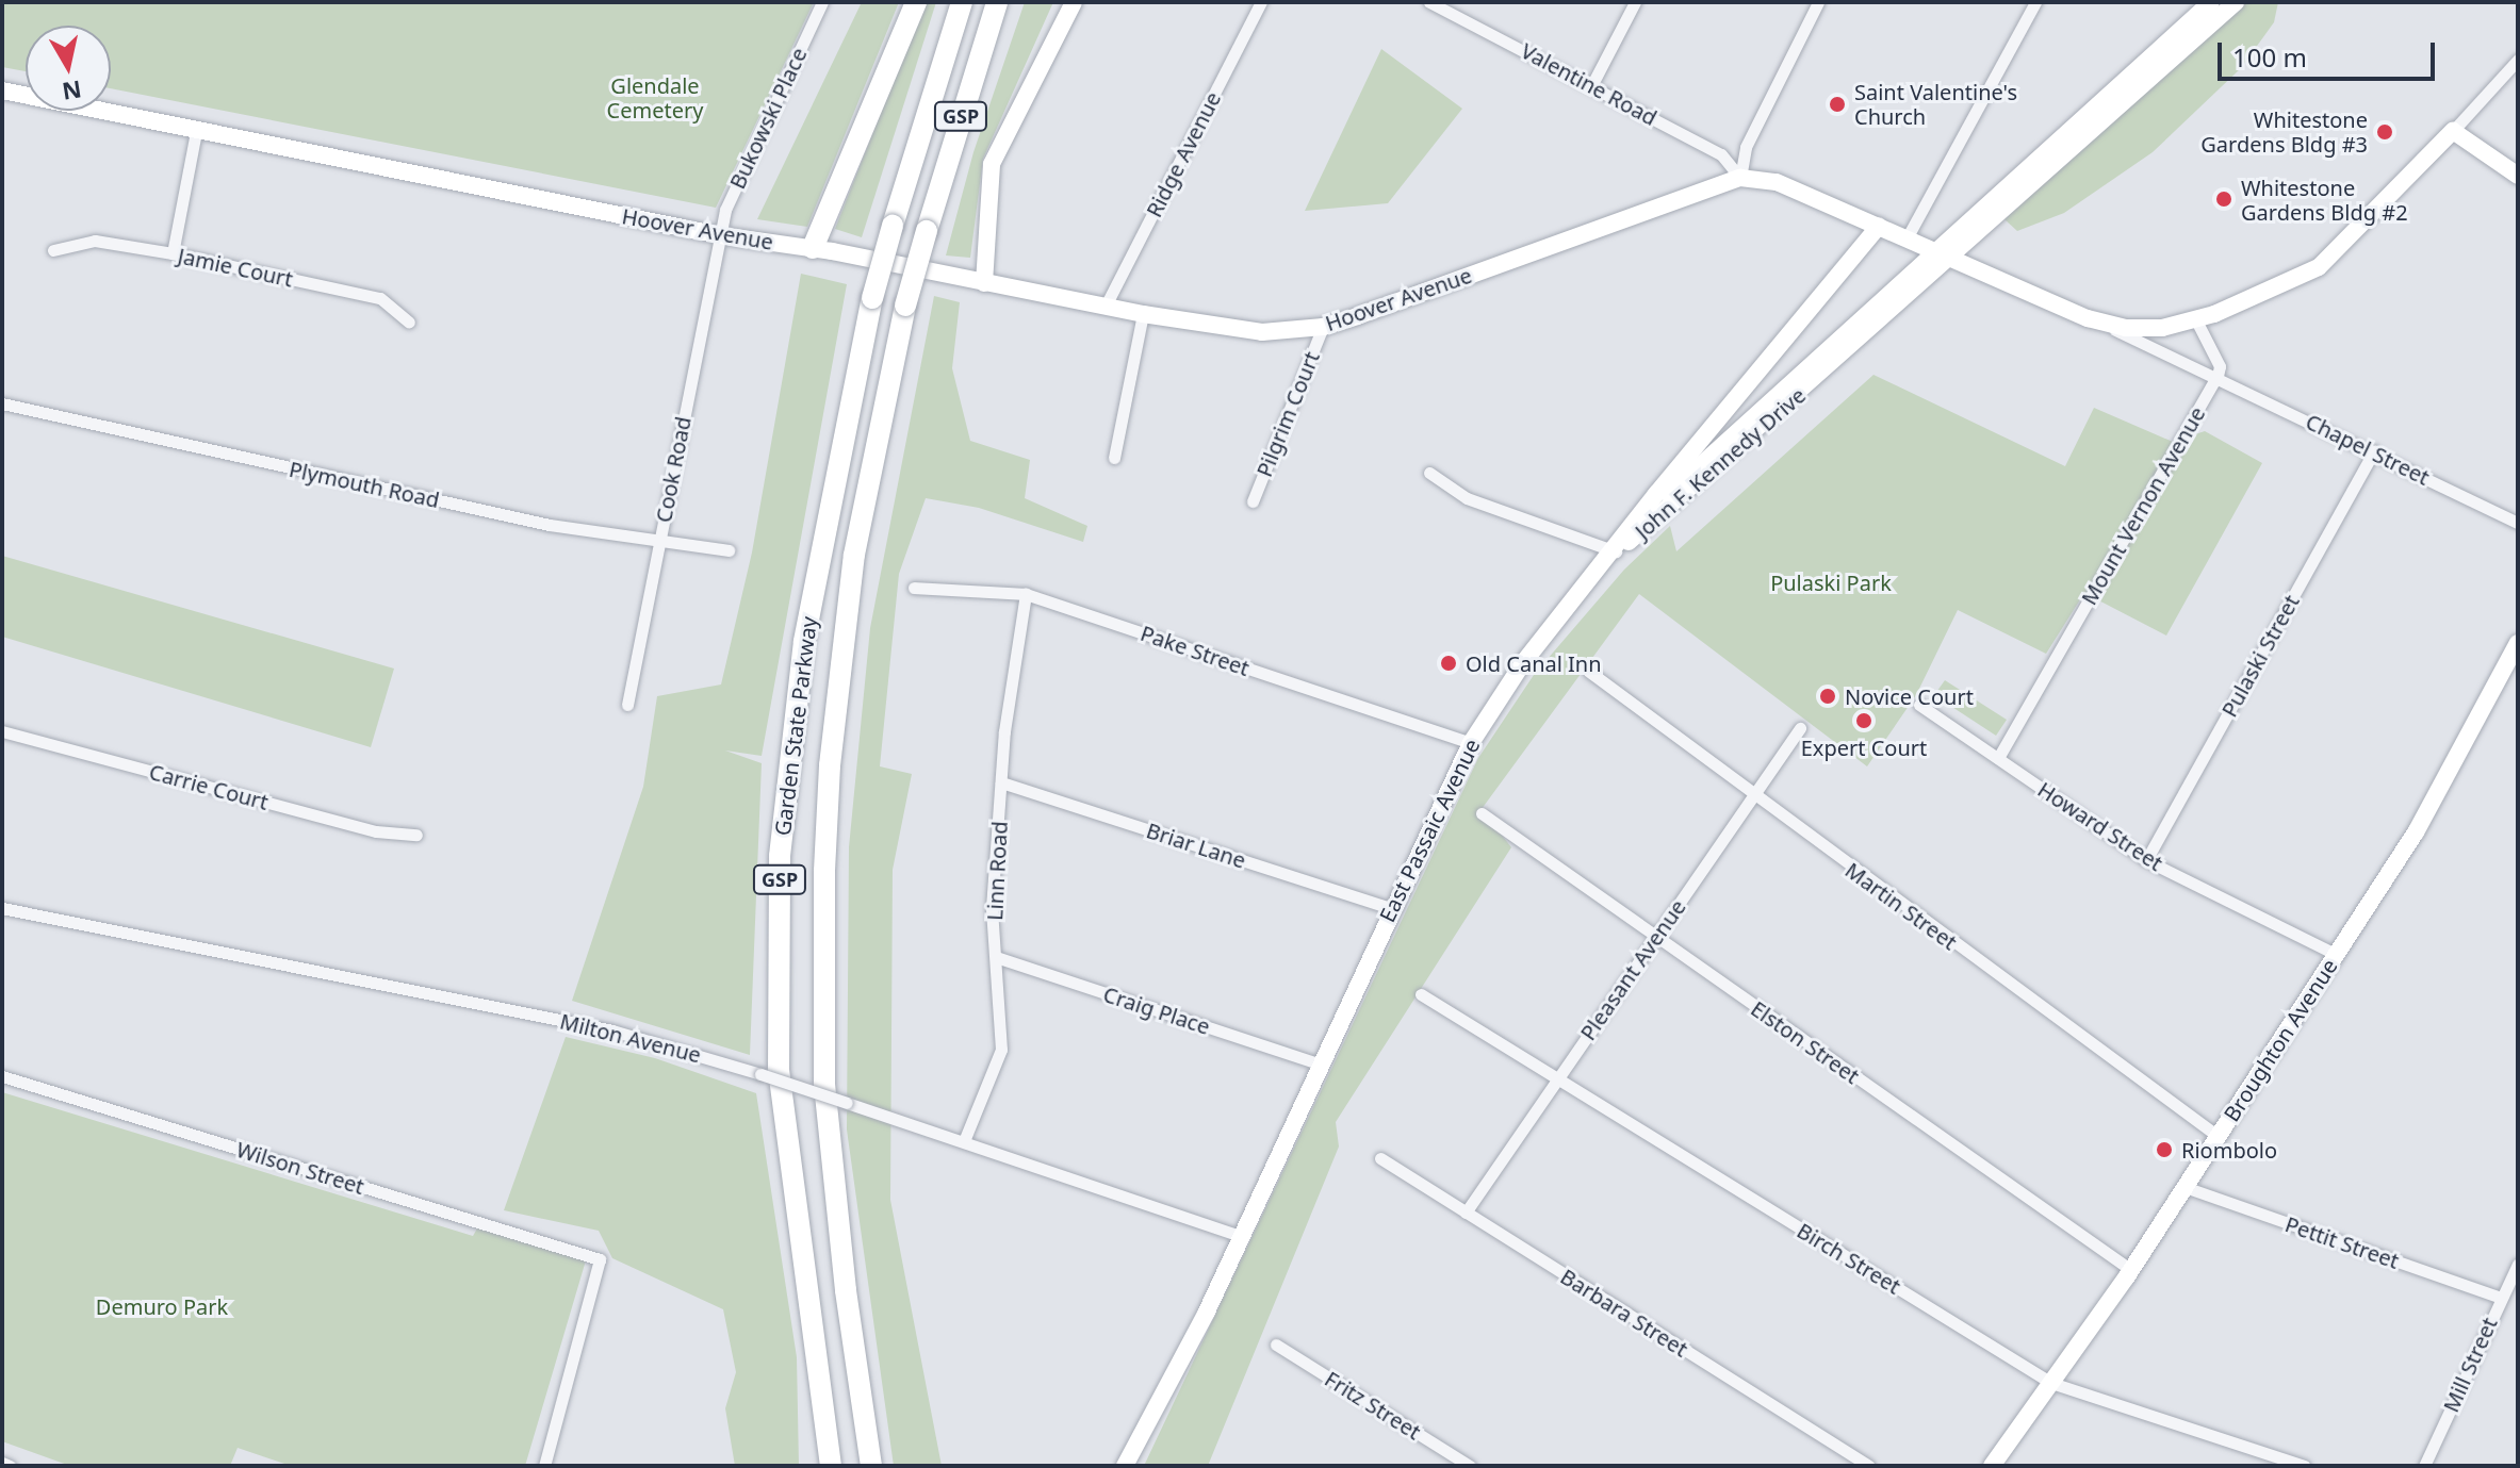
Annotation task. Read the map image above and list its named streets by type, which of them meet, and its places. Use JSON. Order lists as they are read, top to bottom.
{
  "streets": {
    "highway": ["GSP", "Garden State Parkway"],
    "street": [
      "Valentine Road",
      "Bukowski Place",
      "Ridge Avenue",
      "Hoover Avenue",
      "Jamie Court",
      "Pilgrim Court",
      "Chapel Street",
      "John F. Kennedy Drive",
      "Cook Road",
      "Plymouth Road",
      "Mount Vernon Avenue",
      "Pake Street",
      "Pulaski Street",
      "Carrie Court",
      "Howard Street",
      "East Passaic Avenue",
      "Briar Lane",
      "Linn Road",
      "Martin Street",
      "Pleasant Avenue",
      "Craig Place",
      "Milton Avenue",
      "Broughton Avenue",
      "Elston Street",
      "Wilson Street",
      "Pettit Street",
      "Birch Street",
      "Barbara Street",
      "Mill Street",
      "Fritz Street"
    ]
  },
  "crossings": [
    ["Valentine Road", "Hoover Avenue"],
    ["Bukowski Place", "Hoover Avenue"],
    ["Bukowski Place", "Cook Road"],
    ["Ridge Avenue", "Hoover Avenue"],
    ["Hoover Avenue", "Pilgrim Court"],
    ["Hoover Avenue", "John F. Kennedy Drive"],
    ["Hoover Avenue", "Cook Road"],
    ["Hoover Avenue", "East Passaic Avenue"],
    ["Chapel Street", "Mount Vernon Avenue"],
    ["Chapel Street", "Pulaski Street"],
    ["John F. Kennedy Drive", "East Passaic Avenue"],
    ["Cook Road", "Plymouth Road"],
    ["Mount Vernon Avenue", "Howard Street"],
    ["Pake Street", "East Passaic Avenue"],
    ["Pake Street", "Linn Road"],
    ["Pulaski Street", "Howard Street"],
    ["Howard Street", "Broughton Avenue"],
    ["East Passaic Avenue", "Briar Lane"],
    ["East Passaic Avenue", "Craig Place"],
    ["East Passaic Avenue", "Milton Avenue"],
    ["Briar Lane", "Linn Road"],
    ["Linn Road", "Craig Place"],
    ["Linn Road", "Milton Avenue"],
    ["Martin Street", "Pleasant Avenue"],
    ["Martin Street", "Broughton Avenue"],
    ["Pleasant Avenue", "Elston Street"],
    ["Pleasant Avenue", "Birch Street"],
    ["Pleasant Avenue", "Barbara Street"],
    ["Broughton Avenue", "Elston Street"],
    ["Broughton Avenue", "Pettit Street"],
    ["Broughton Avenue", "Birch Street"],
    ["Pettit Street", "Mill Street"]
  ],
  "parks": ["Glendale Cemetery", "Pulaski Park", "Demuro Park"],
  "places": [
    "Saint Valentine's Church",
    "Whitestone Gardens Bldg #3",
    "Whitestone Gardens Bldg #2",
    "Old Canal Inn",
    "Novice Court",
    "Expert Court",
    "Riombolo"
  ],
  "scale_bar": "100 m",
  "north": "bottom"
}
